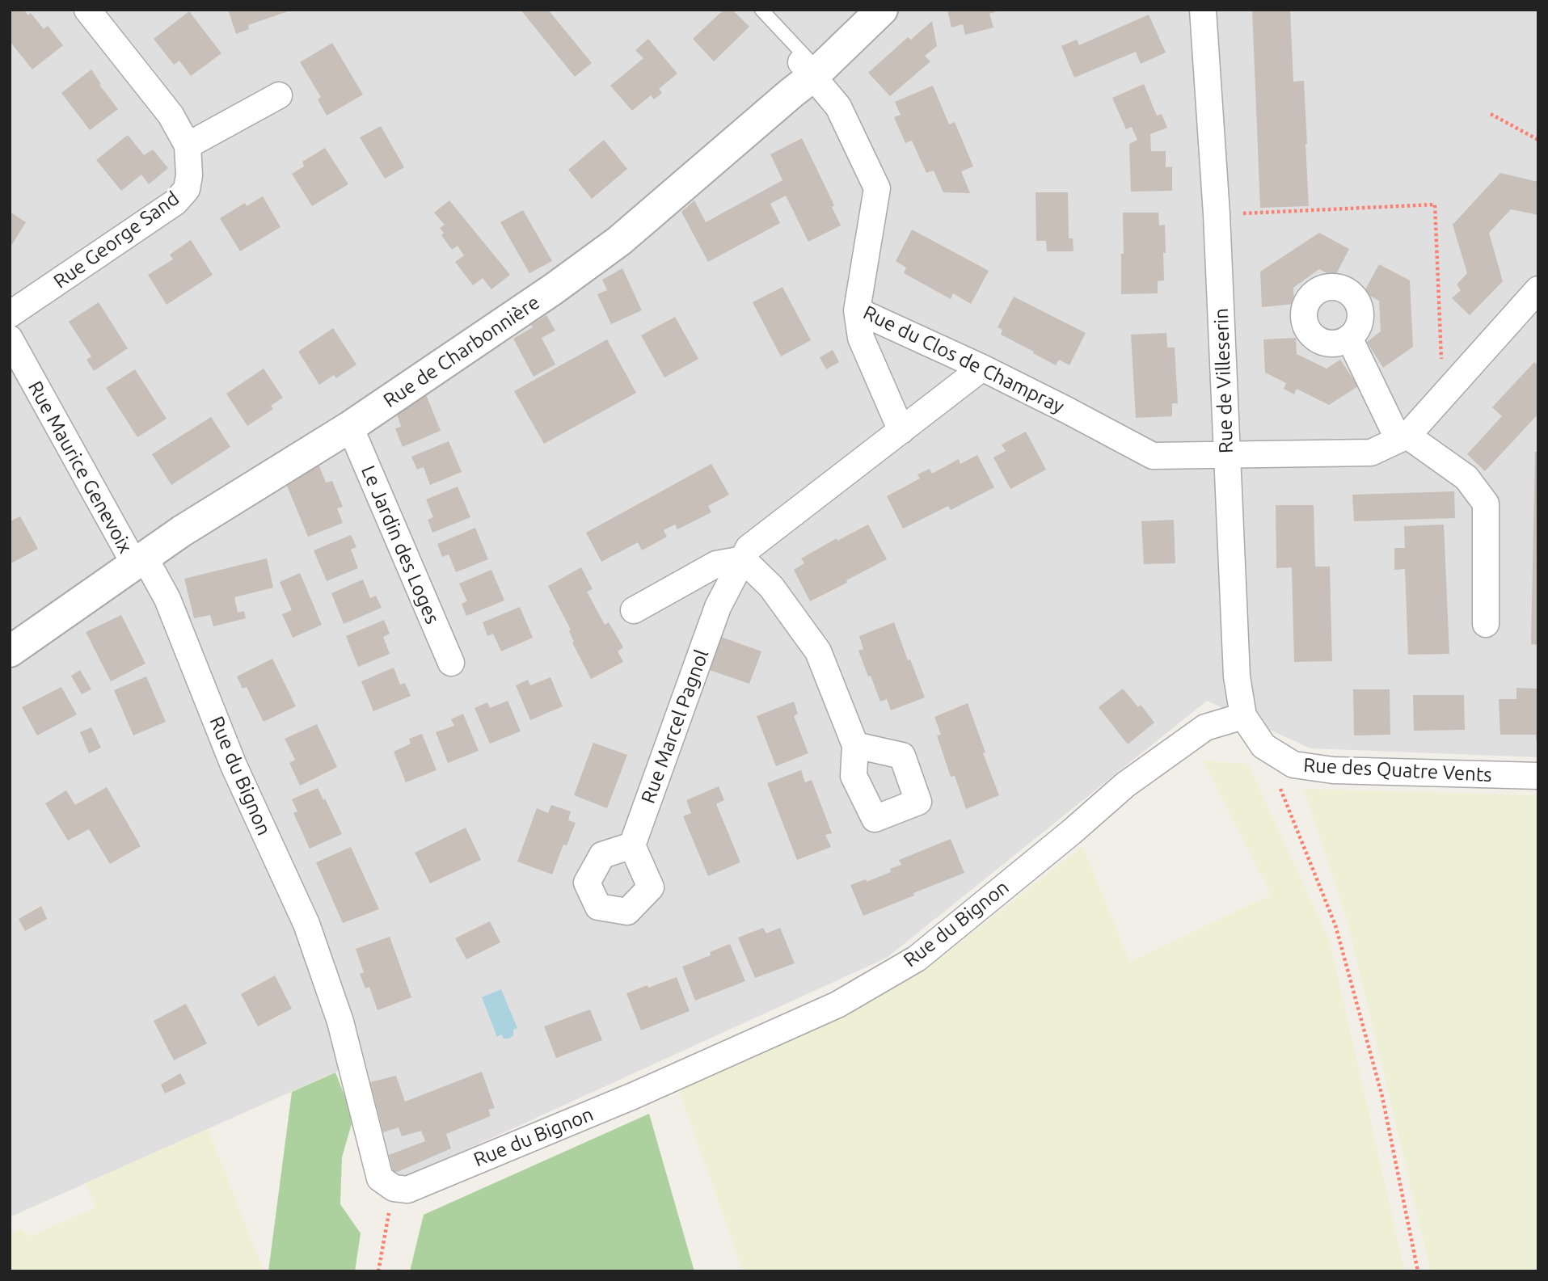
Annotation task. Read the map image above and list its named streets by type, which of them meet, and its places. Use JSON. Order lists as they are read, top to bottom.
{
  "streets": {
    "street": [
      "Rue George Sand",
      "Rue de Charbonnière",
      "Rue du Clos de Champray",
      "Rue de Villeserin",
      "Rue Maurice Genevoix",
      "Le Jardin des Loges",
      "Rue Marcel Pagnol",
      "Rue des Quatre Vents",
      "Rue du Bignon"
    ]
  },
  "crossings": [
    ["Rue de Charbonnière", "Rue du Clos de Champray"],
    ["Rue de Charbonnière", "Rue Maurice Genevoix"],
    ["Rue de Charbonnière", "Le Jardin des Loges"],
    ["Rue de Charbonnière", "Rue du Bignon"],
    ["Rue du Clos de Champray", "Rue de Villeserin"],
    ["Rue du Clos de Champray", "Rue Marcel Pagnol"],
    ["Rue de Villeserin", "Rue des Quatre Vents"],
    ["Rue de Villeserin", "Rue du Bignon"],
    ["Rue Maurice Genevoix", "Rue du Bignon"]
  ]
}
